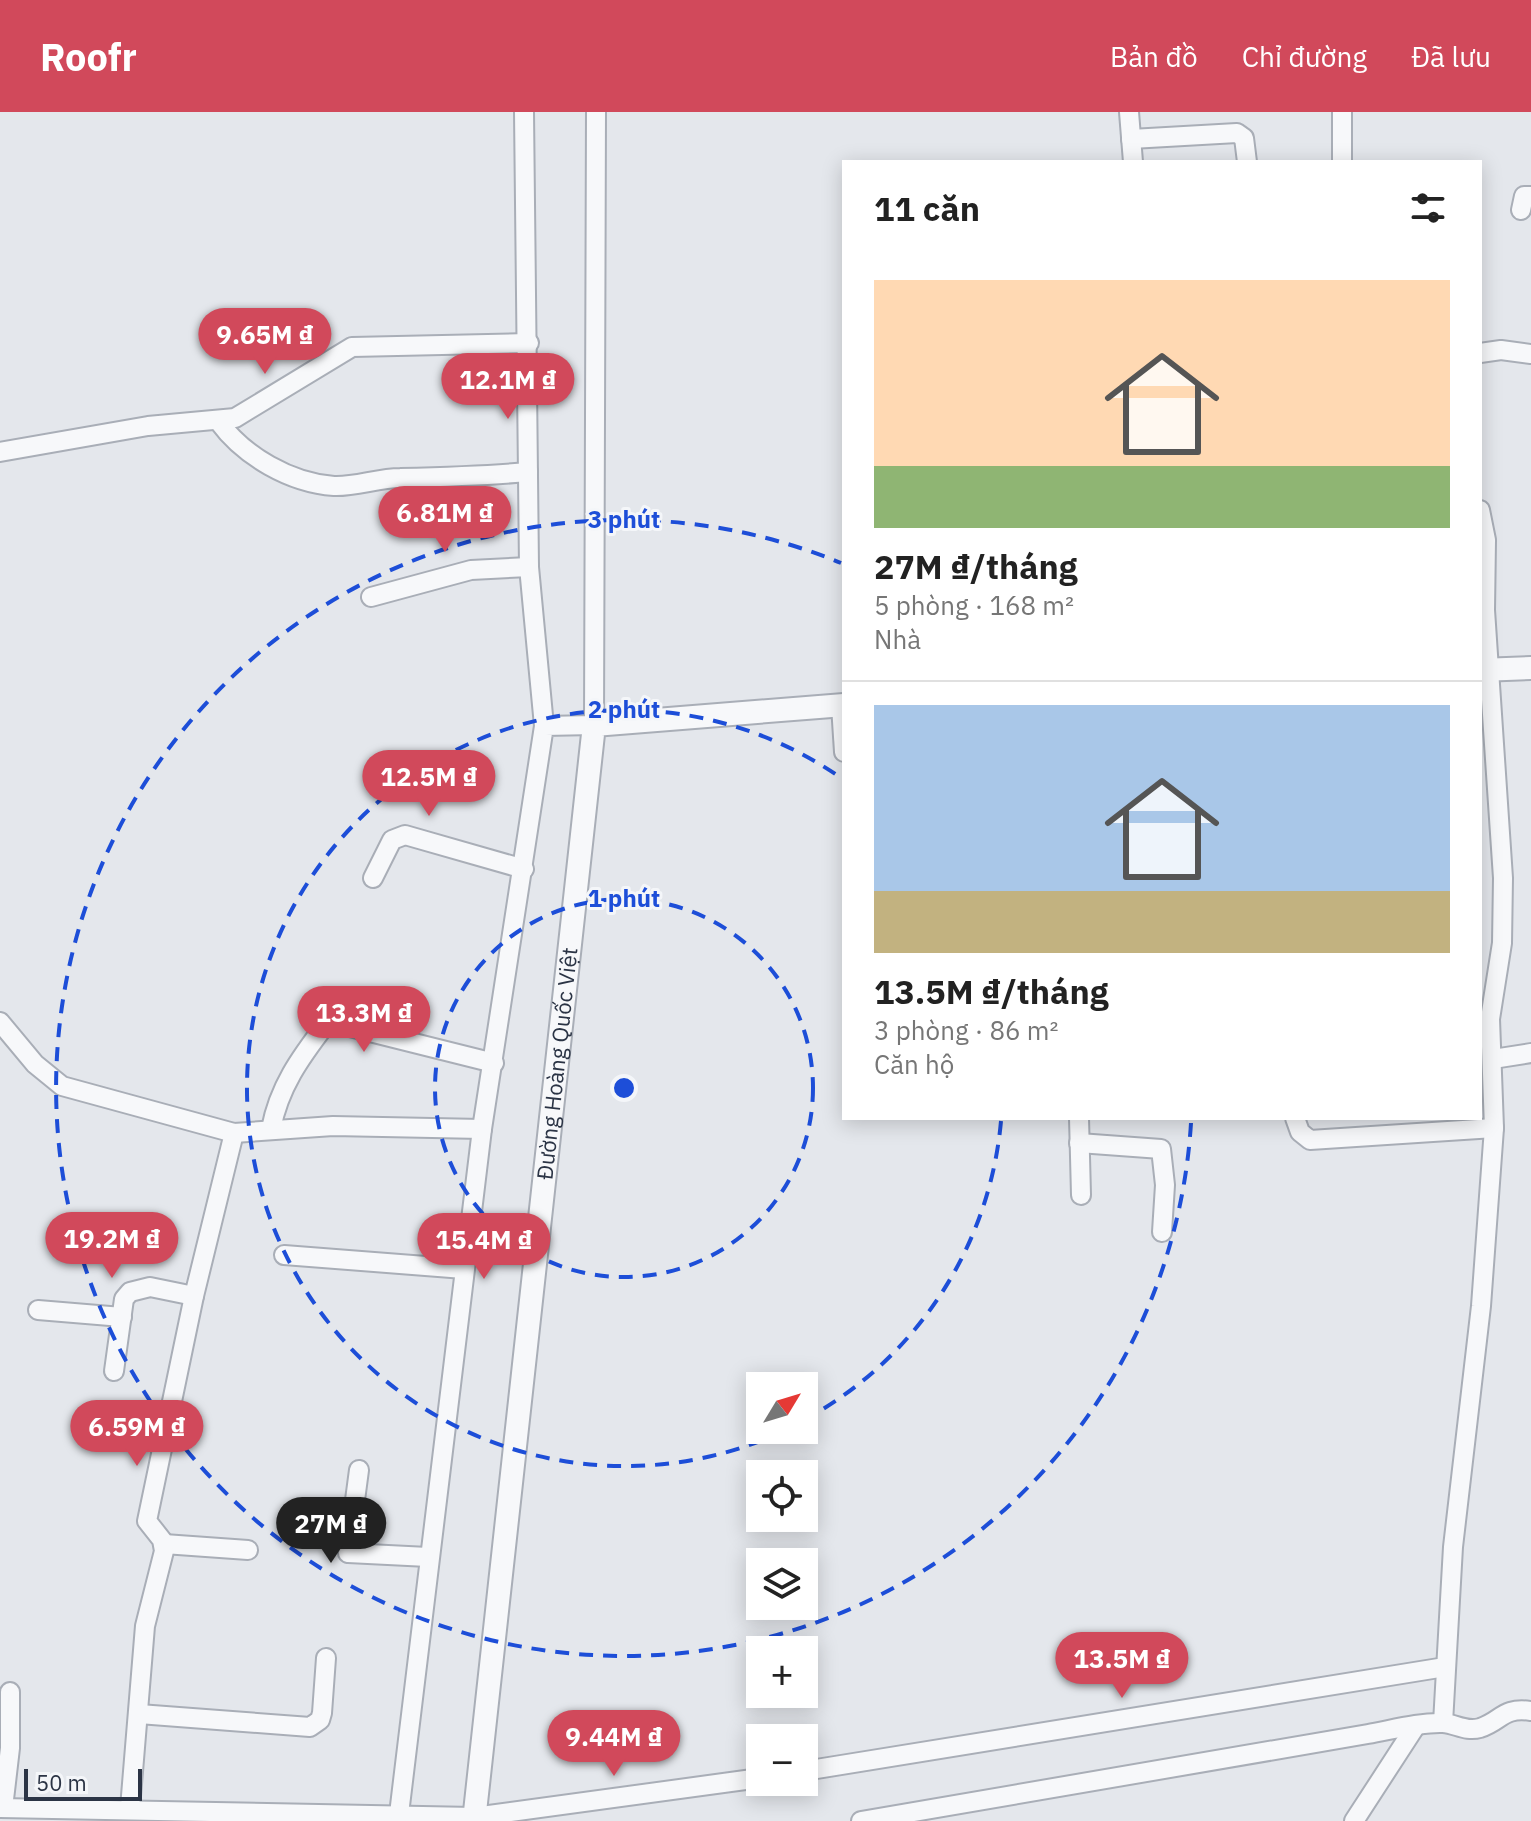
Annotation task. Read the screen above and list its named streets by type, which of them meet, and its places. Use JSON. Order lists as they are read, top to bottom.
{
  "streets": {
    "street": ["Đường Hoàng Quốc Việt"]
  },
  "scale_bar": "50 m",
  "north": "top right",
  "page": {
    "header": "Roofr",
    "nav": ["Bản đồ", "Chỉ đường", "Đã lưu"],
    "heading": "11 căn",
    "list": [
      {
        "name": "27M ₫/tháng",
        "note": "5 phòng · 168 m² · Nhà"
      },
      {
        "name": "13.5M ₫/tháng",
        "note": "3 phòng · 86 m² · Căn hộ"
      }
    ],
    "price": [
      "9.65M ₫",
      "12.1M ₫",
      "6.81M ₫",
      "12.5M ₫",
      "13.3M ₫",
      "19.2M ₫",
      "15.4M ₫",
      "6.59M ₫",
      "27M ₫",
      "13.5M ₫",
      "9.44M ₫"
    ],
    "map_buttons": ["+", "−"],
    "scale": "50 m"
  },
  "rings": ["3 phút", "2 phút", "1 phút"]
}
